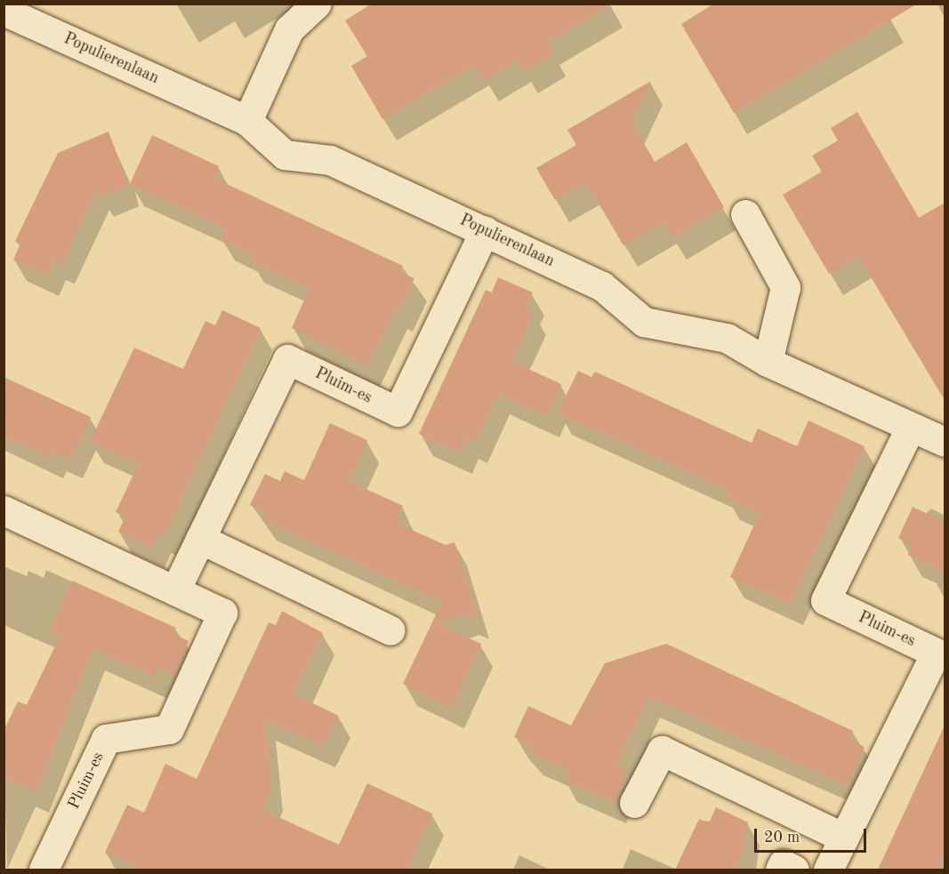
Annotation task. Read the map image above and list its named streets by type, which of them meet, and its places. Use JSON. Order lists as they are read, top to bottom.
{
  "streets": {
    "street": ["Populierenlaan", "Pluim-es"]
  },
  "crossings": [
    ["Populierenlaan", "Pluim-es"]
  ],
  "scale_bar": "20 m"
}
